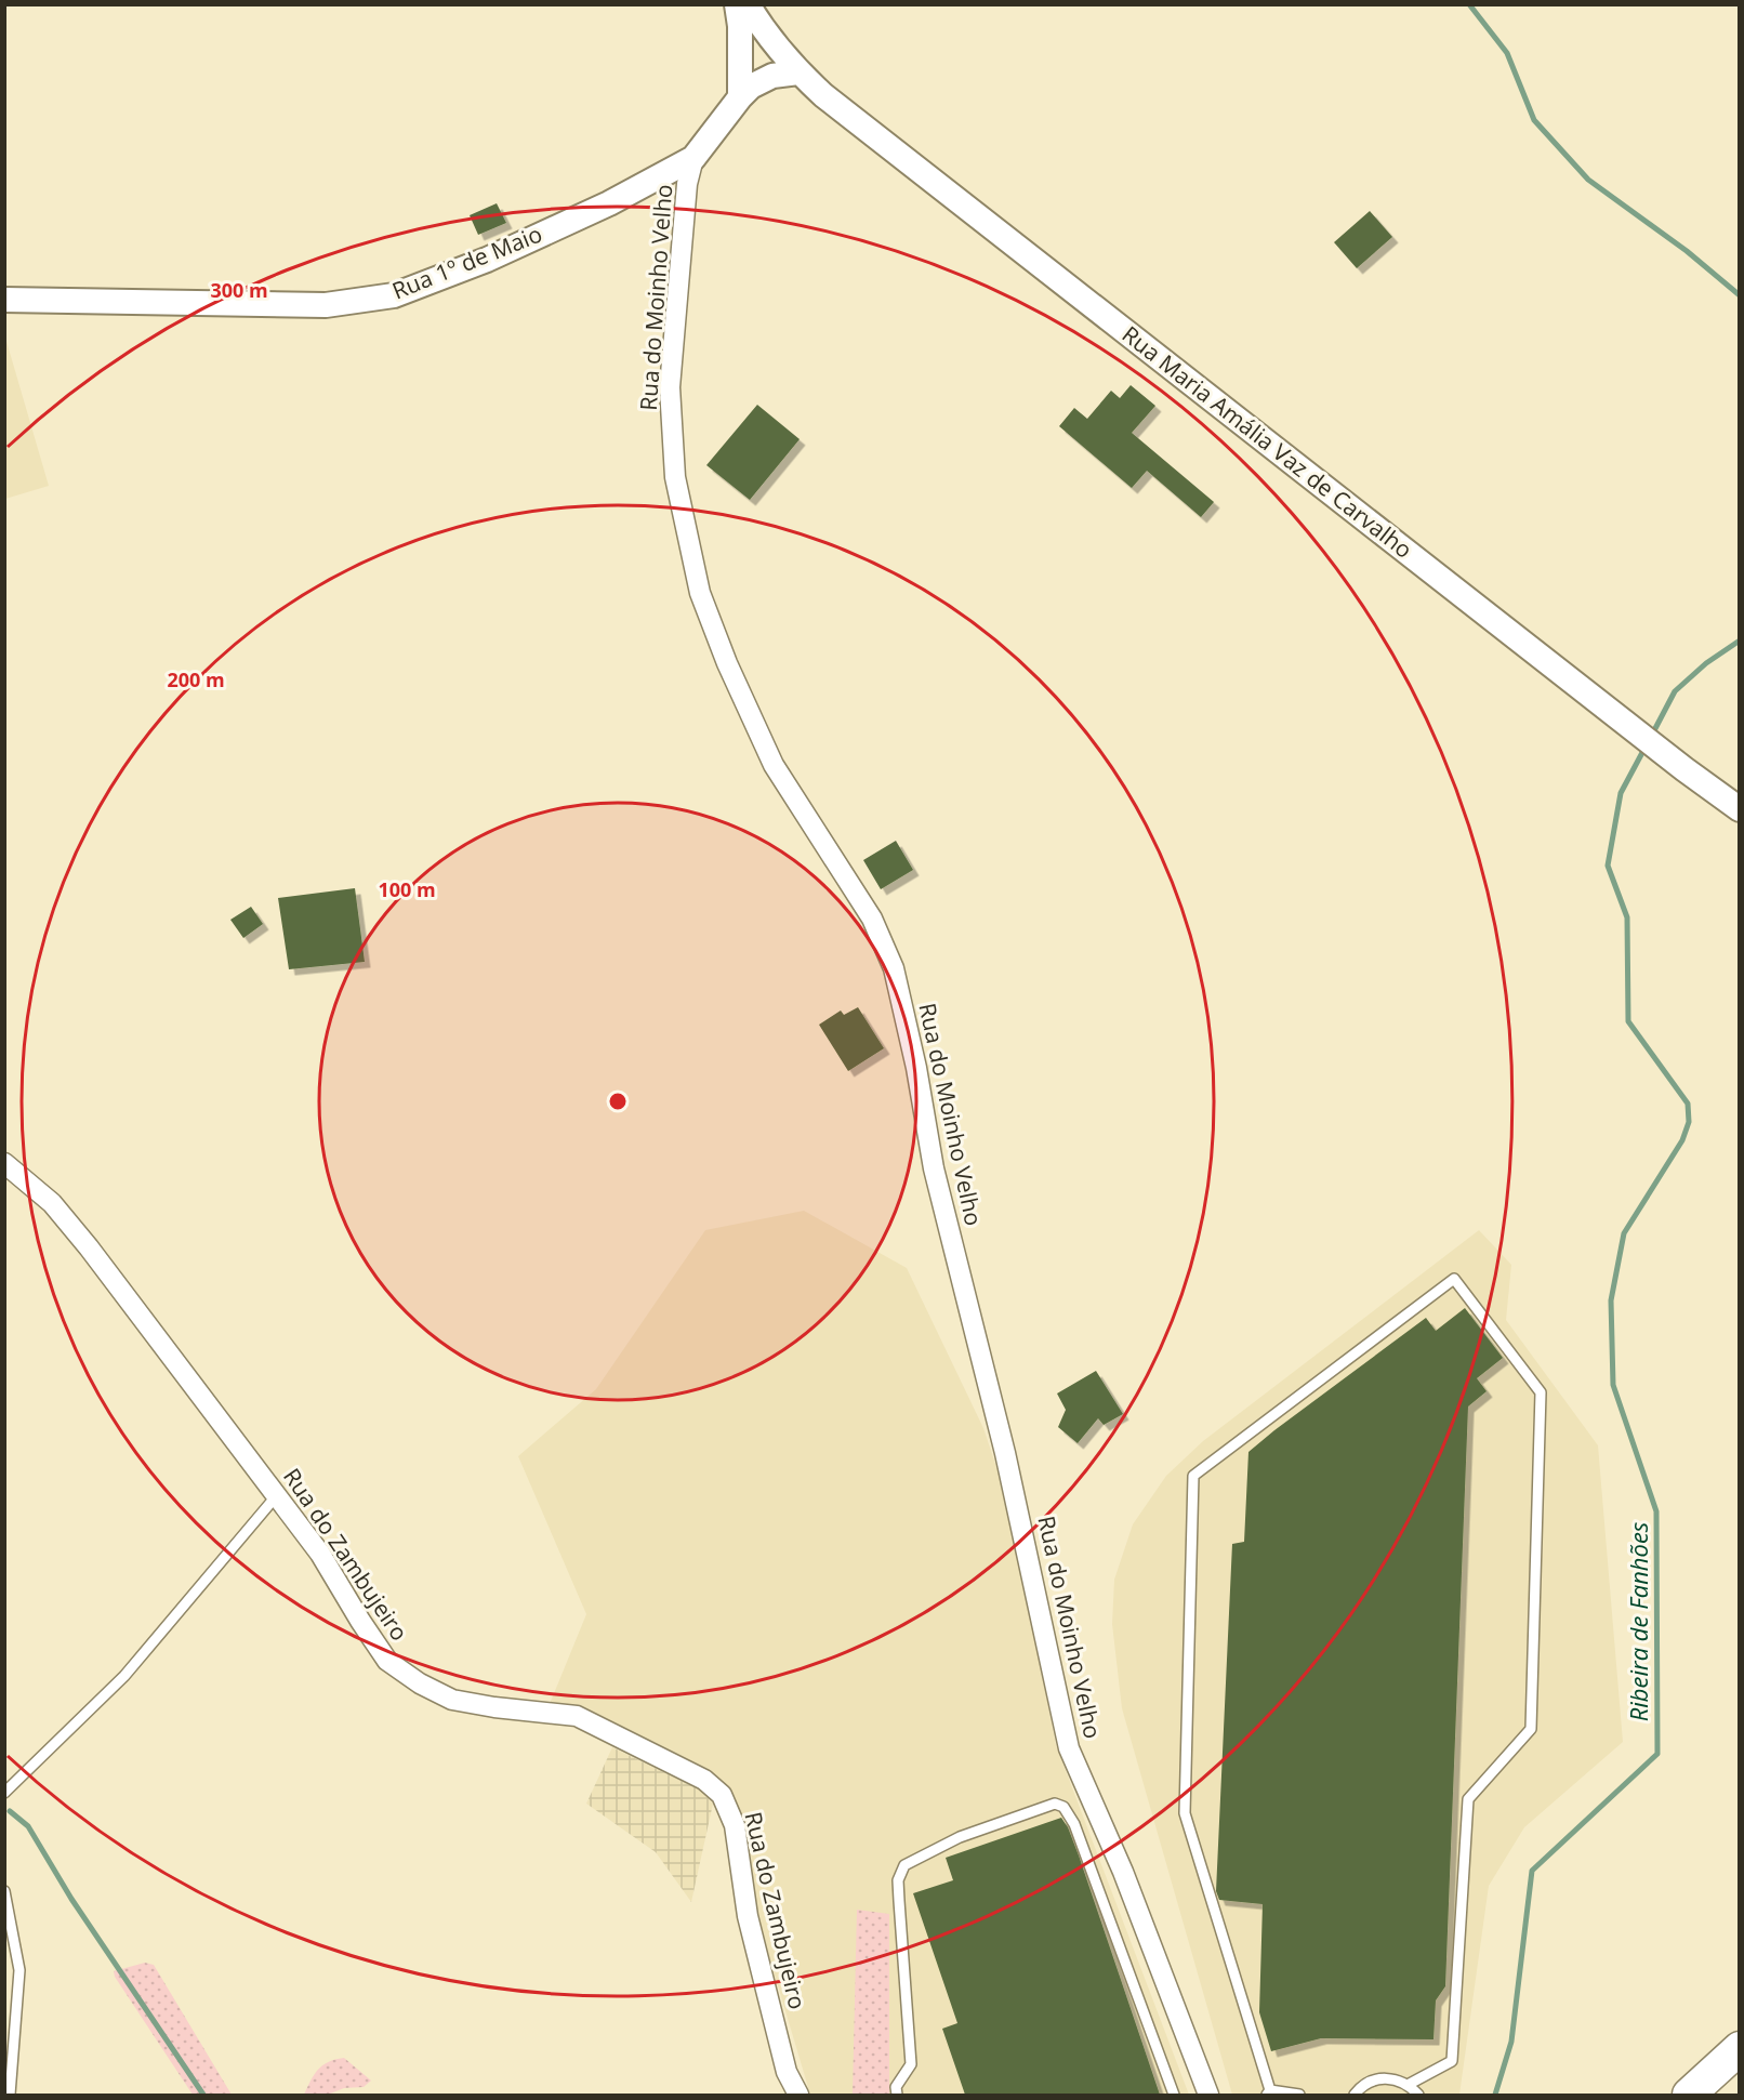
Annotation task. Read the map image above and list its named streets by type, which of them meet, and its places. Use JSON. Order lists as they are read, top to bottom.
{
  "streets": {
    "street": [
      "Rua 1º de Maio",
      "Rua do Moinho Velho",
      "Rua Maria Amália Vaz de Carvalho",
      "Rua do Zambujeiro"
    ]
  },
  "crossings": [
    ["Rua 1º de Maio", "Rua do Moinho Velho"],
    ["Rua 1º de Maio", "Rua Maria Amália Vaz de Carvalho"]
  ],
  "water": ["Ribeira de Fanhões"],
  "rings": ["300 m", "200 m", "100 m"]
}
